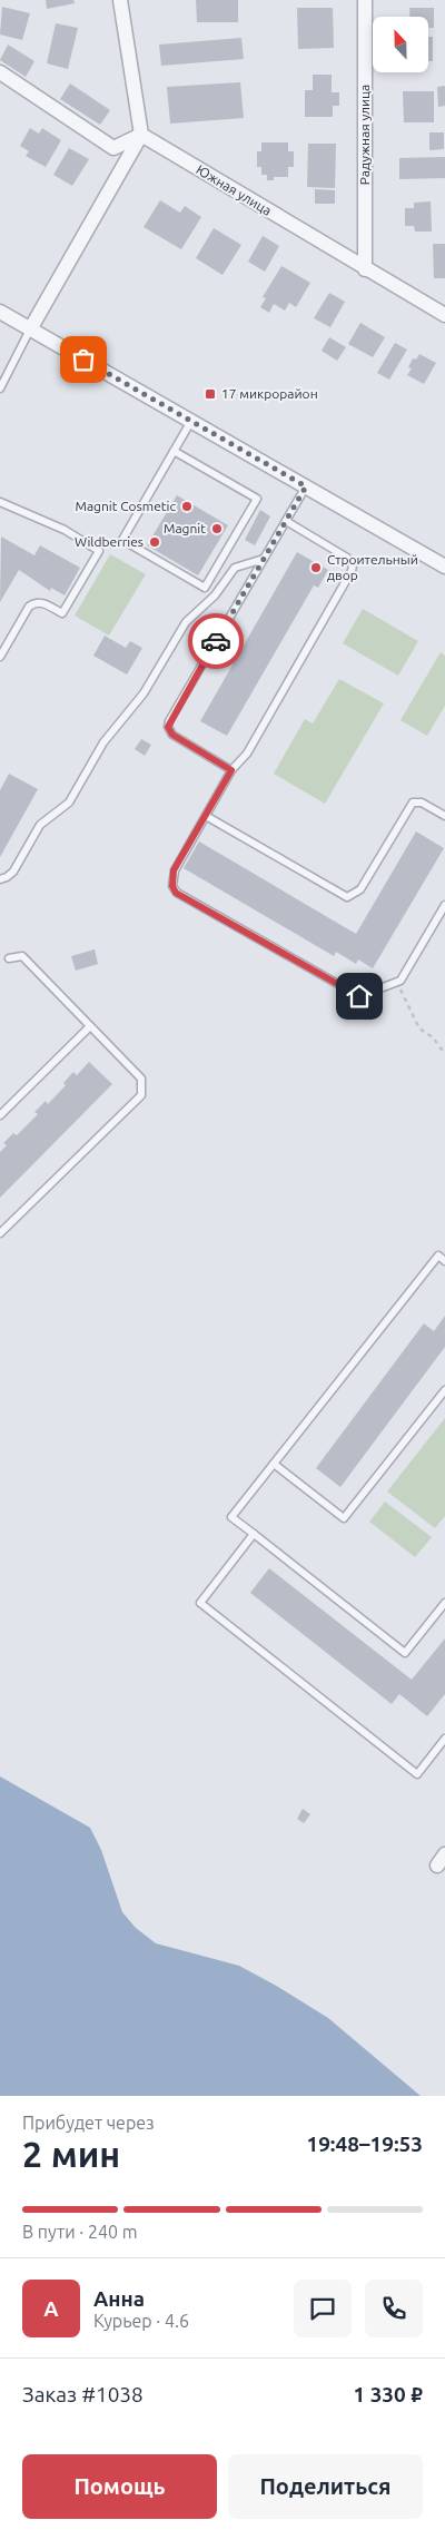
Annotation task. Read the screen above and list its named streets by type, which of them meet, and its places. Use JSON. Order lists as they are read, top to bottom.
{
  "streets": {
    "street": ["Радужная улица", "Южная улица"]
  },
  "crossings": [
    ["Радужная улица", "Южная улица"]
  ],
  "places": {
    "transit": ["17 микрорайон"],
    "other": [
      "Magnit Cosmetic",
      "Magnit",
      "Wildberries",
      "Строительный двор"
    ]
  },
  "north": "top",
  "page": {
    "heading": ["2 мин", "Прибудет через", "19:48–19:53"],
    "panel": [
      "Анна",
      "Курьер · 4.6",
      "Заказ #1038",
      "1 330 ₽"
    ],
    "bar": "В пути · 240 m",
    "round": "А",
    "buttons": ["Помощь", "Поделиться"]
  }
}
